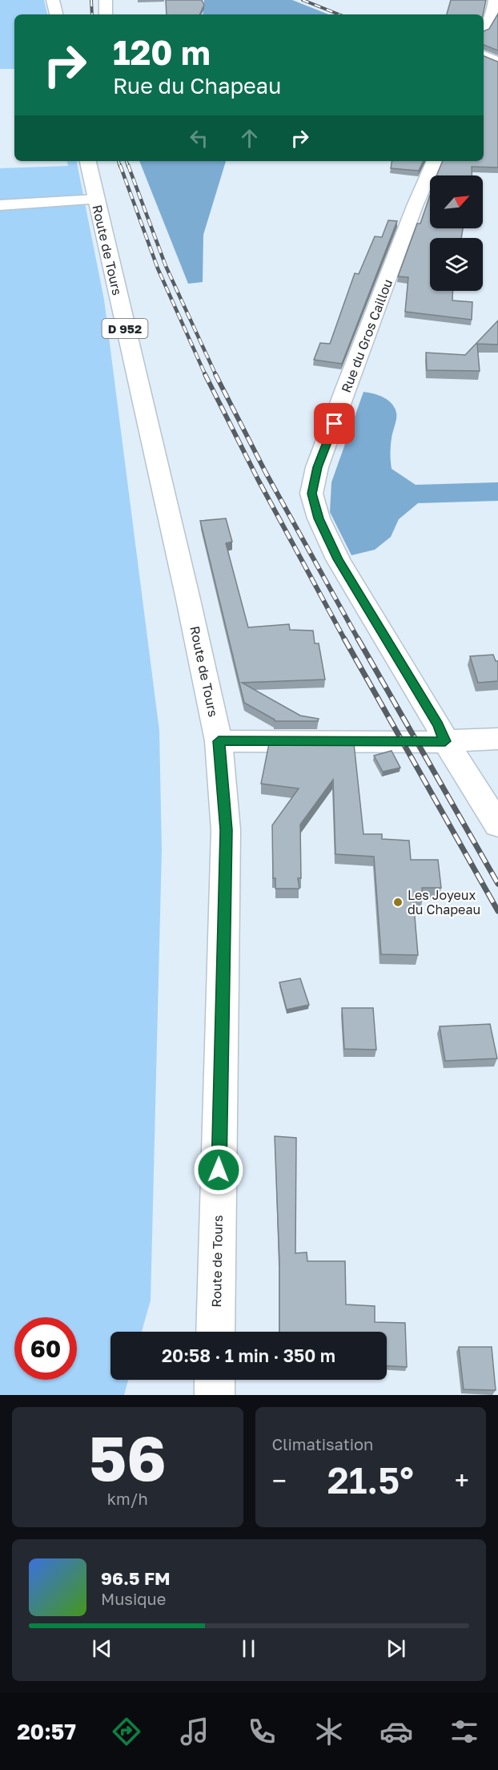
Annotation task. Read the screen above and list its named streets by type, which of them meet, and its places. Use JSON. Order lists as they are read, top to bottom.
{
  "streets": {
    "street": ["Route de Tours", "D 952", "Rue du Gros Caillou"]
  },
  "places": ["Les Joyeux du Chapeau"],
  "north": "top right",
  "page": {
    "turn": ["120 m", "Rue du Chapeau"],
    "limit": "60",
    "trip": "20:58 · 1 min · 350 m",
    "tile": [
      ["56", "km/h"],
      "Climatisation"
    ],
    "heat": ["−", "21.5°", "+"],
    "song": ["96.5 FM", "Musique"],
    "tabs": "20:57"
  }
}
